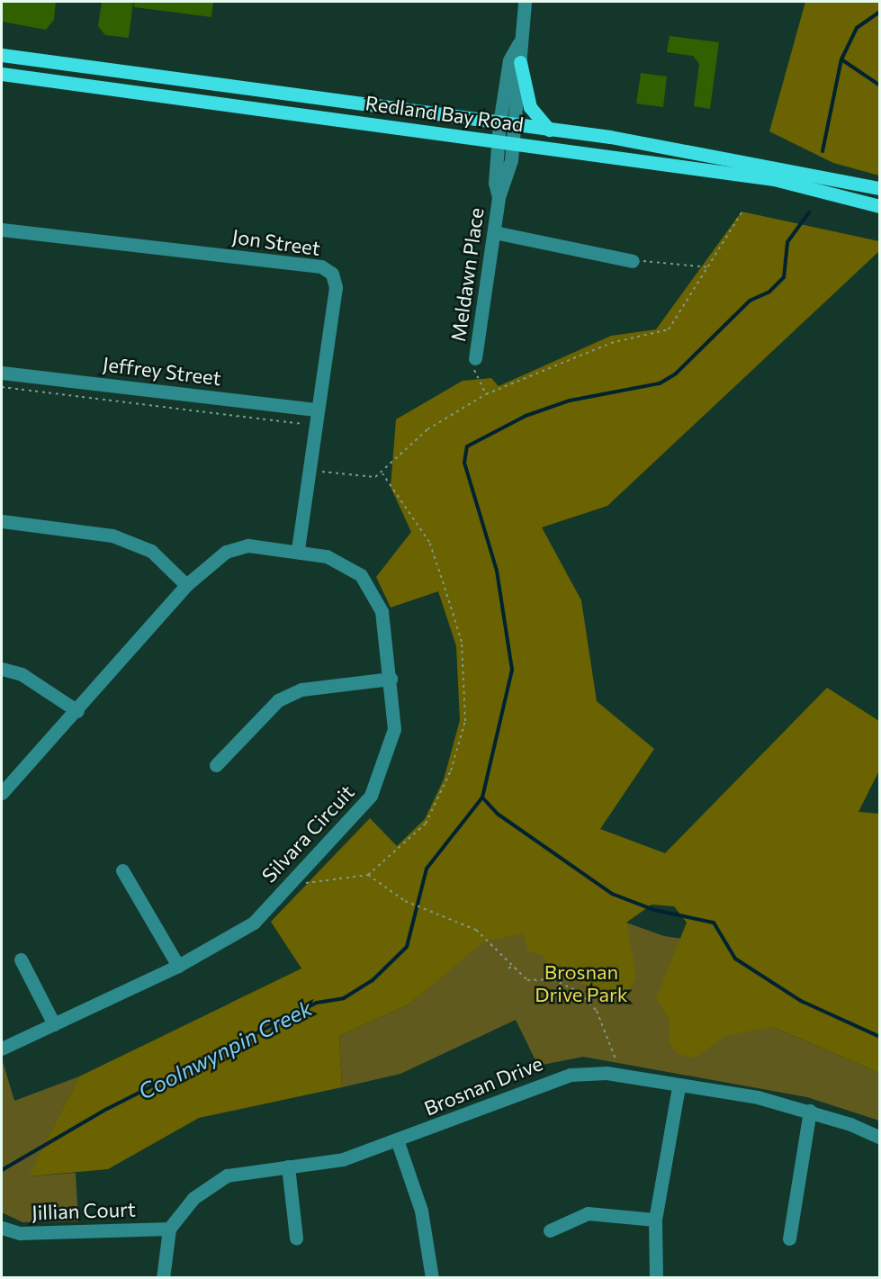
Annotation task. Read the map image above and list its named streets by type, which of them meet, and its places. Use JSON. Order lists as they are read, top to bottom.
{
  "streets": {
    "main road": ["Redland Bay Road"],
    "street": [
      "Jon Street",
      "Meldawn Place",
      "Jeffrey Street",
      "Silvara Circuit",
      "Brosnan Drive",
      "Jillian Court"
    ]
  },
  "crossings": [
    ["Redland Bay Road", "Meldawn Place"],
    ["Jon Street", "Jeffrey Street"],
    ["Jon Street", "Silvara Circuit"],
    ["Brosnan Drive", "Jillian Court"]
  ],
  "water": ["Coolnwynpin Creek"],
  "parks": ["Brosnan Drive Park"]
}
